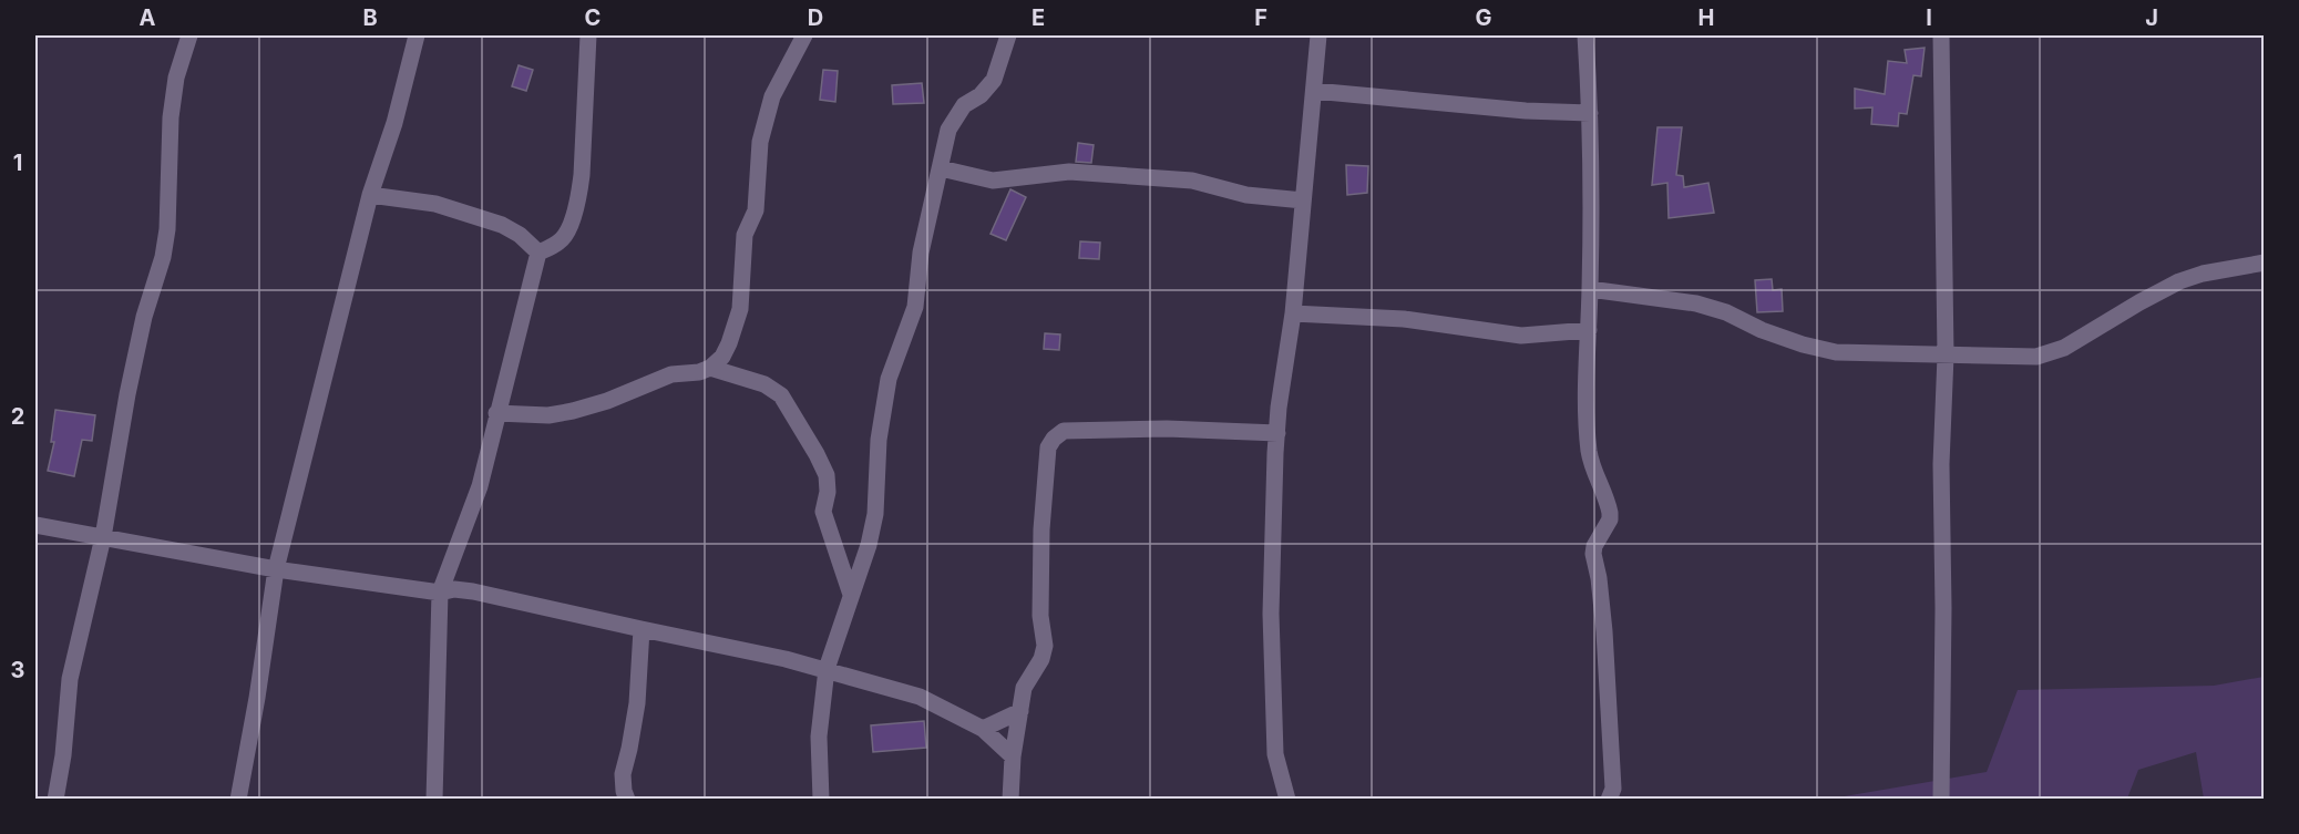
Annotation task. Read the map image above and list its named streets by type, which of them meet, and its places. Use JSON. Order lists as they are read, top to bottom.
{
  "grid": {
    "columns": [
      "A",
      "B",
      "C",
      "D",
      "E",
      "F",
      "G",
      "H",
      "I",
      "J"
    ],
    "rows": ["1", "2", "3"]
  }
}
